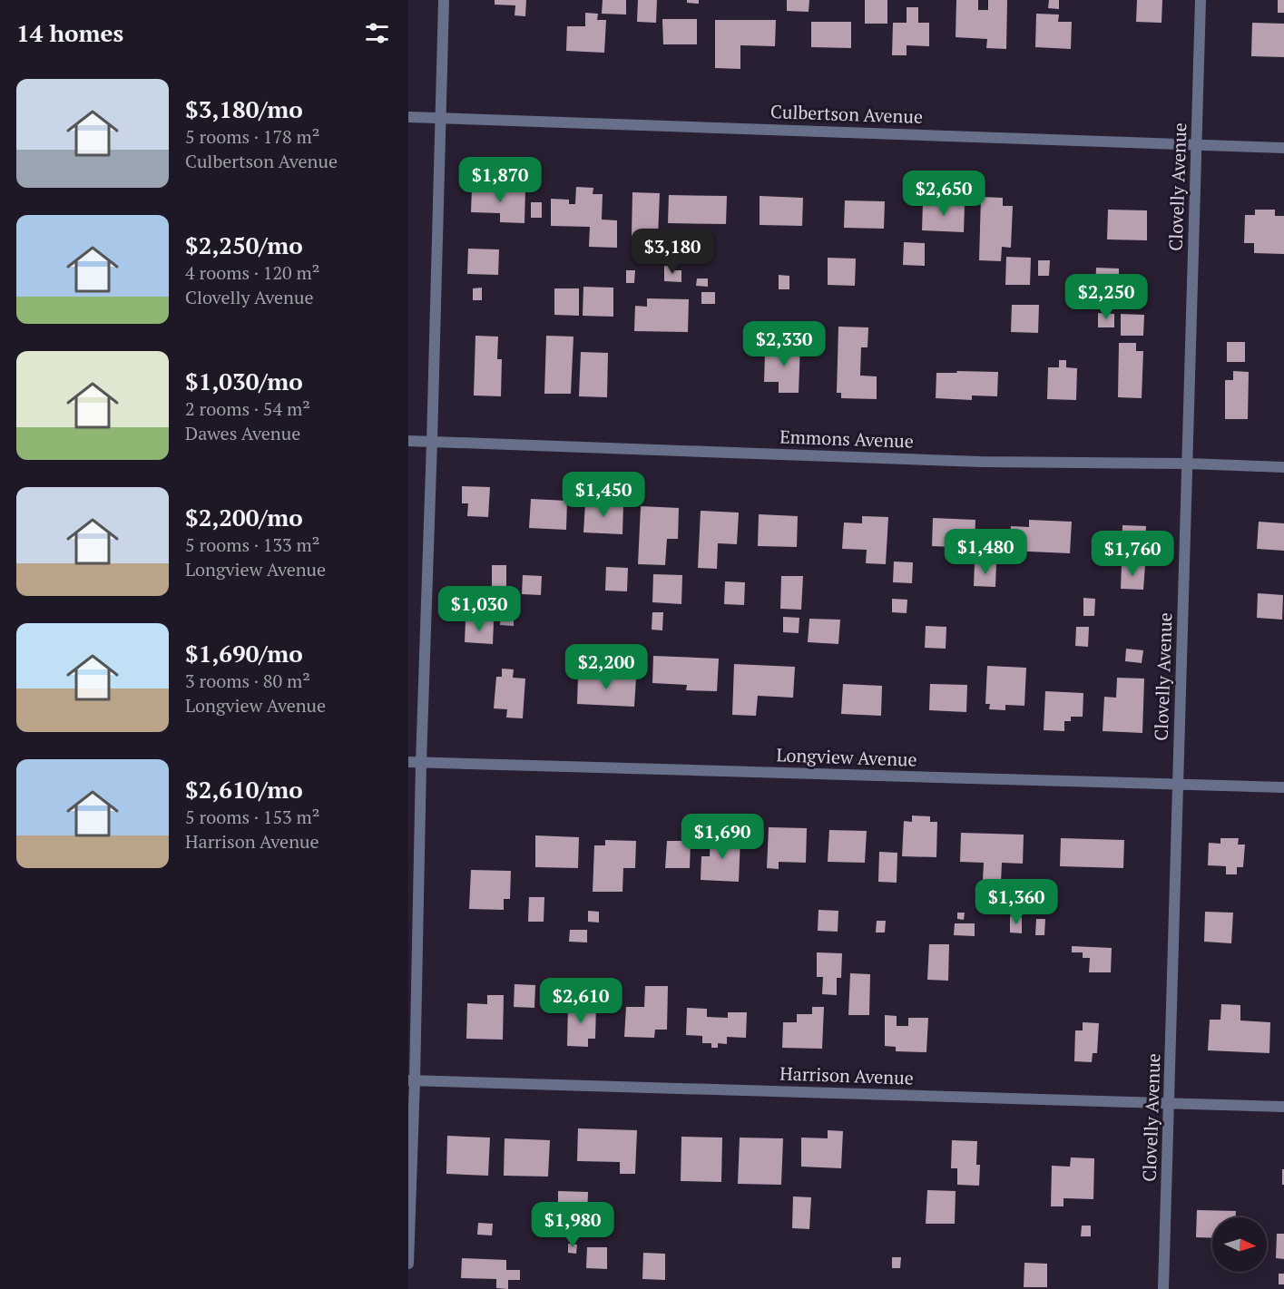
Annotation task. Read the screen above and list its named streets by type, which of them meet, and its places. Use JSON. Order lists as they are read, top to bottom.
{
  "streets": {
    "street": [
      "Culbertson Avenue",
      "Clovelly Avenue",
      "Emmons Avenue",
      "Longview Avenue",
      "Harrison Avenue"
    ]
  },
  "crossings": [
    ["Culbertson Avenue", "Clovelly Avenue"],
    ["Clovelly Avenue", "Emmons Avenue"],
    ["Clovelly Avenue", "Longview Avenue"],
    ["Clovelly Avenue", "Harrison Avenue"]
  ],
  "north": "right",
  "page": {
    "heading": "14 homes",
    "list": [
      {
        "name": "$3,180/mo",
        "note": "5 rooms · 178 m² · Culbertson Avenue"
      },
      {
        "name": "$2,250/mo",
        "note": "4 rooms · 120 m² · Clovelly Avenue"
      },
      {
        "name": "$1,030/mo",
        "note": "2 rooms · 54 m² · Dawes Avenue"
      },
      {
        "name": "$2,200/mo",
        "note": "5 rooms · 133 m² · Longview Avenue"
      },
      {
        "name": "$1,690/mo",
        "note": "3 rooms · 80 m² · Longview Avenue"
      },
      {
        "name": "$2,610/mo",
        "note": "5 rooms · 153 m² · Harrison Avenue"
      }
    ],
    "price": [
      "$1,870",
      "$2,650",
      "$3,180",
      "$2,250",
      "$2,330",
      "$1,450",
      "$1,480",
      "$1,760",
      "$1,030",
      "$2,200",
      "$1,690",
      "$1,360",
      "$2,610",
      "$1,980"
    ]
  }
}
